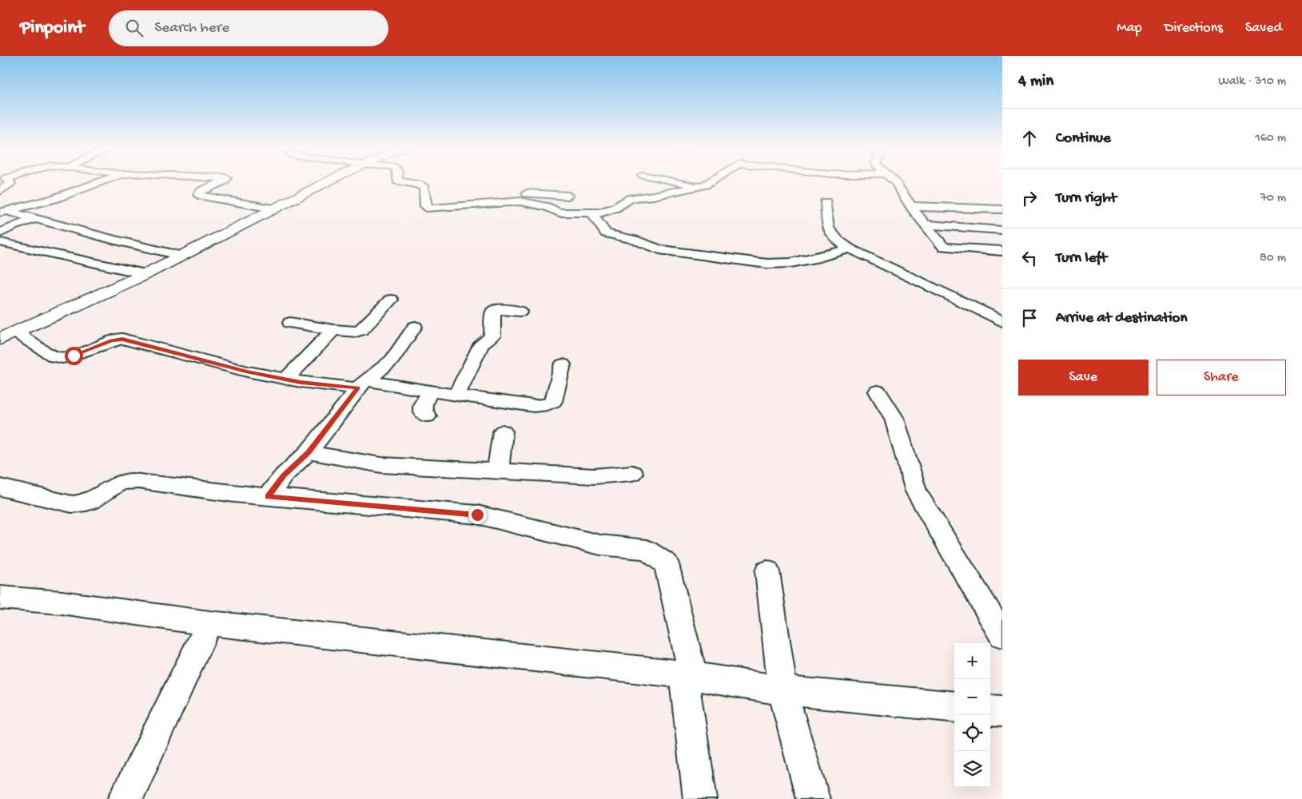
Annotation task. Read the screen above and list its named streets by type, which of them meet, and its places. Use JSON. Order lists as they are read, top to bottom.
{
  "page": {
    "header": "Pinpoint",
    "search": "Search here",
    "nav": ["Map", "Directions", "Saved"],
    "heading": ["4 min", "Walk · 310 m"],
    "list": [
      ["Continue", "160 m"],
      ["Turn right", "70 m"],
      ["Turn left", "80 m"],
      "Arrive at destination"
    ],
    "buttons": ["Save", "Share"],
    "map_buttons": ["+", "−"]
  }
}
